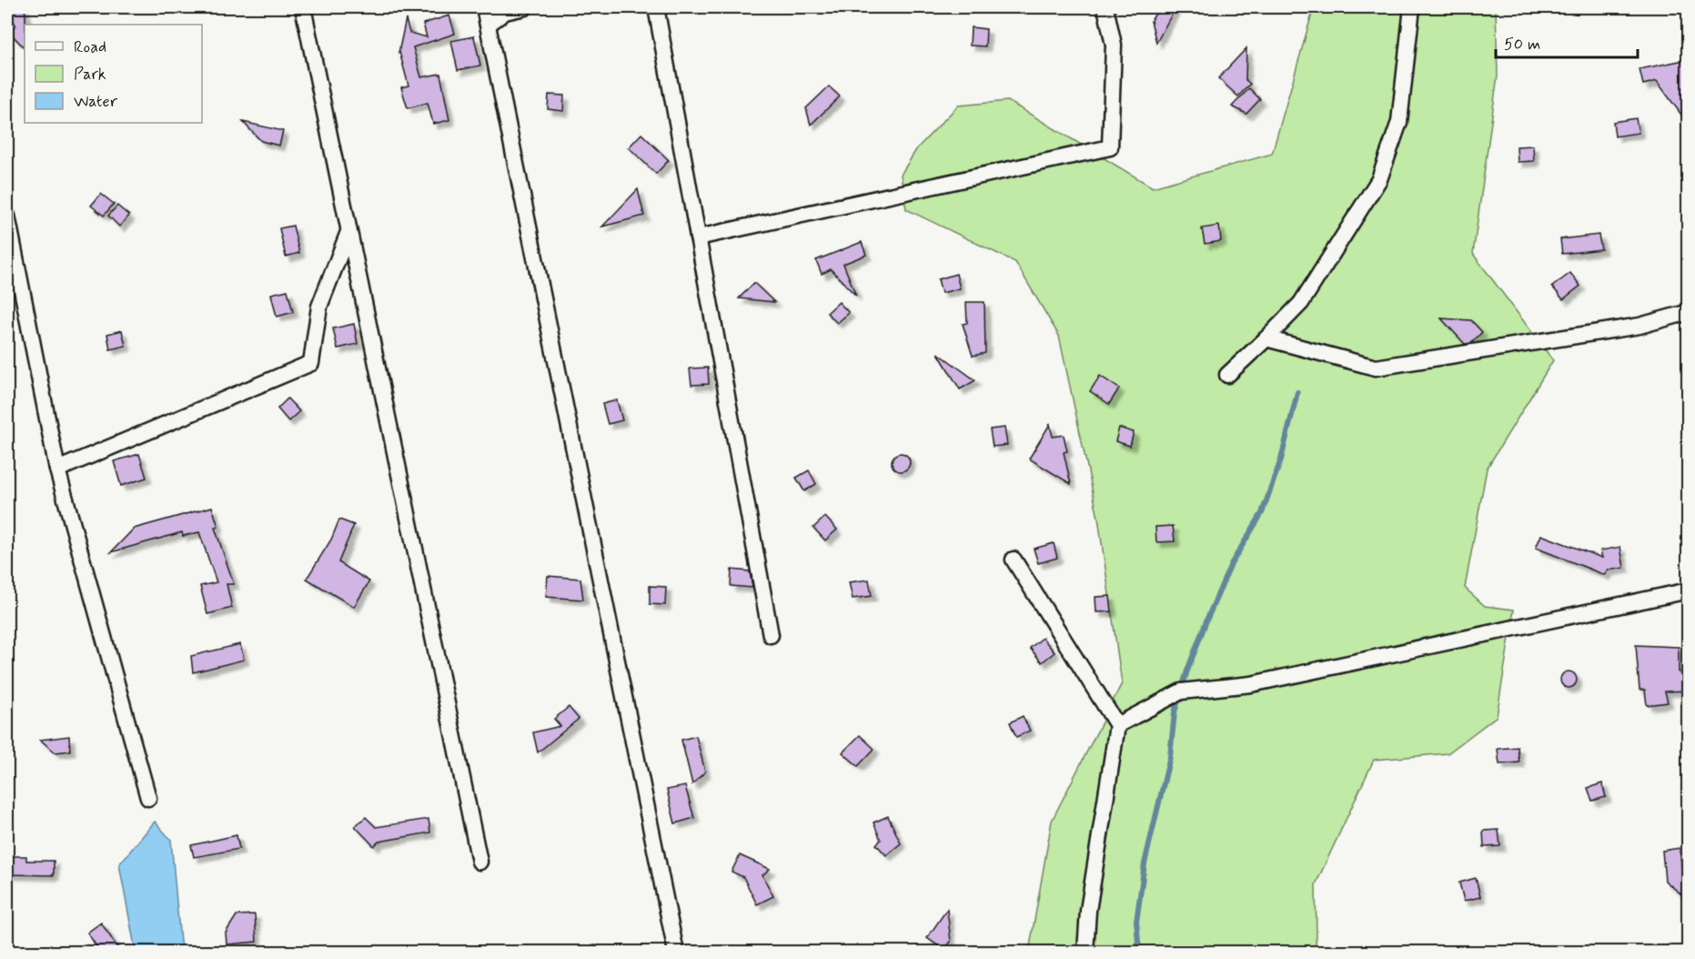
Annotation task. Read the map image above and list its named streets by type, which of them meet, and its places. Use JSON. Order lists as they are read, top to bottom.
{
  "legend": ["Road", "Park", "Water"],
  "scale_bar": "50 m"
}
